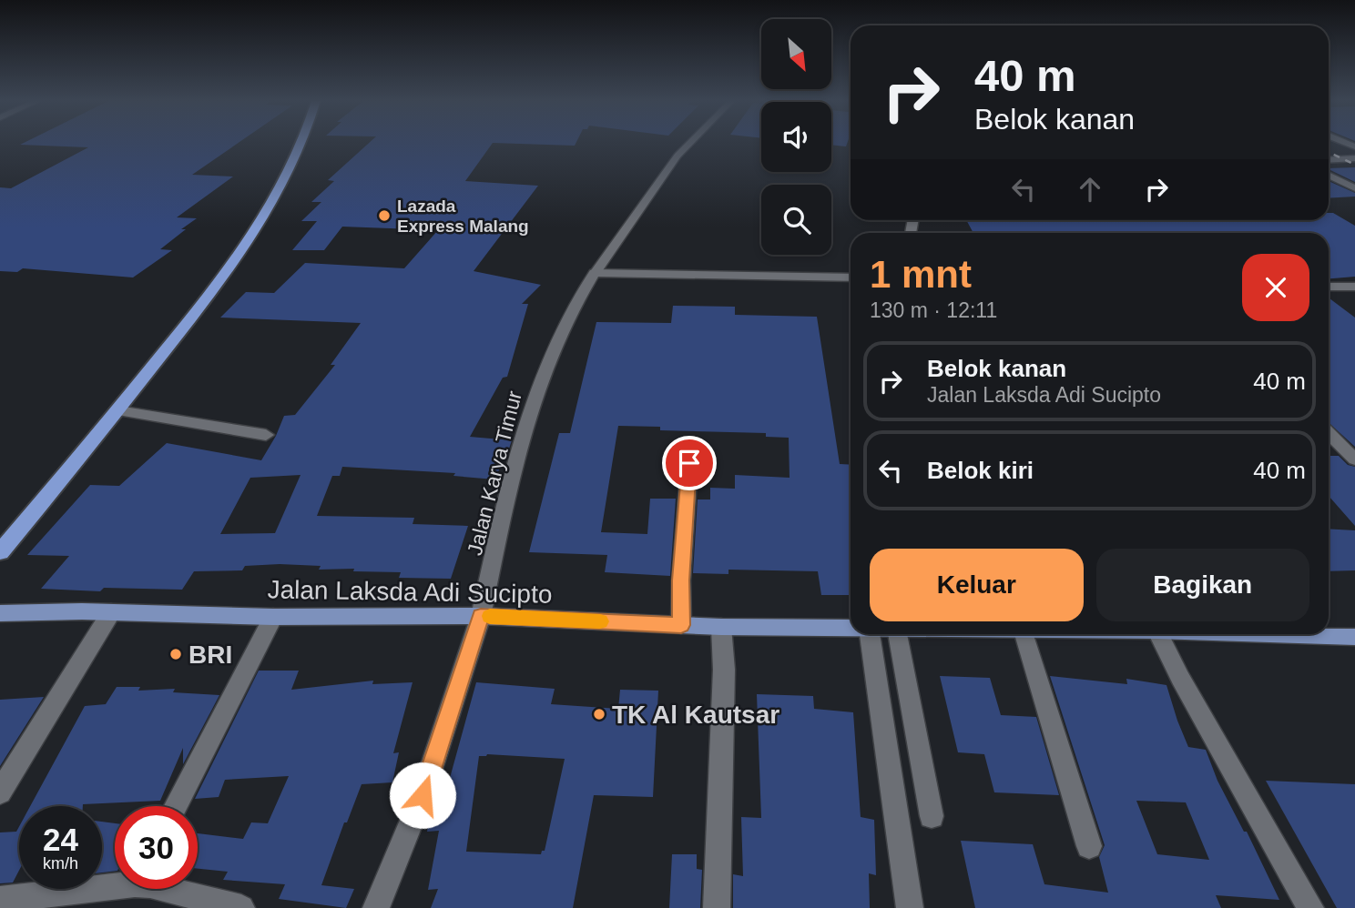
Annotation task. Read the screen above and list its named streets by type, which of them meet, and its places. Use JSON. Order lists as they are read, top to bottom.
{
  "streets": {
    "main road": ["Jalan Laksda Adi Sucipto"],
    "street": ["Jalan Karya Timur"]
  },
  "crossings": [
    ["Jalan Karya Timur", "Jalan Laksda Adi Sucipto"]
  ],
  "places": ["Lazada Express Malang", "BRI", "TK Al Kautsar"],
  "north": "bottom right",
  "page": {
    "turn": ["40 m", "Belok kanan"],
    "heading": ["1 mnt", "130 m · 12:11"],
    "list": [
      {
        "name": "Belok kanan",
        "note": "Jalan Laksda Adi Sucipto",
        "value": "40 m"
      },
      {
        "name": "Belok kiri",
        "value": "40 m"
      }
    ],
    "buttons": ["Keluar", "Bagikan"],
    "speed": "24 km/h",
    "limit": "30"
  }
}
